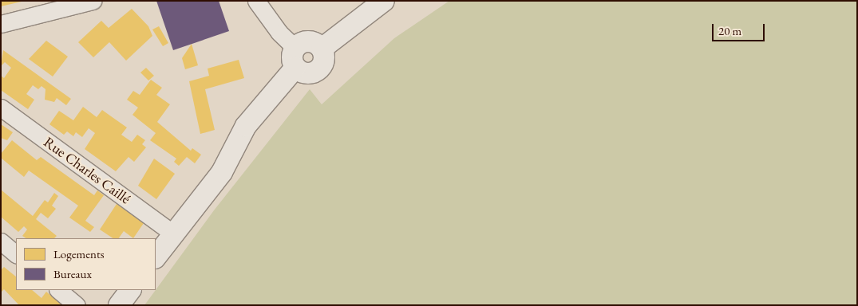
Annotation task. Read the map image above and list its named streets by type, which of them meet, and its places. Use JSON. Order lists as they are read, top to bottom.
{
  "streets": {
    "street": ["Rue Charles Caillé"]
  },
  "legend": ["Logements", "Bureaux"],
  "scale_bar": "20 m"
}
